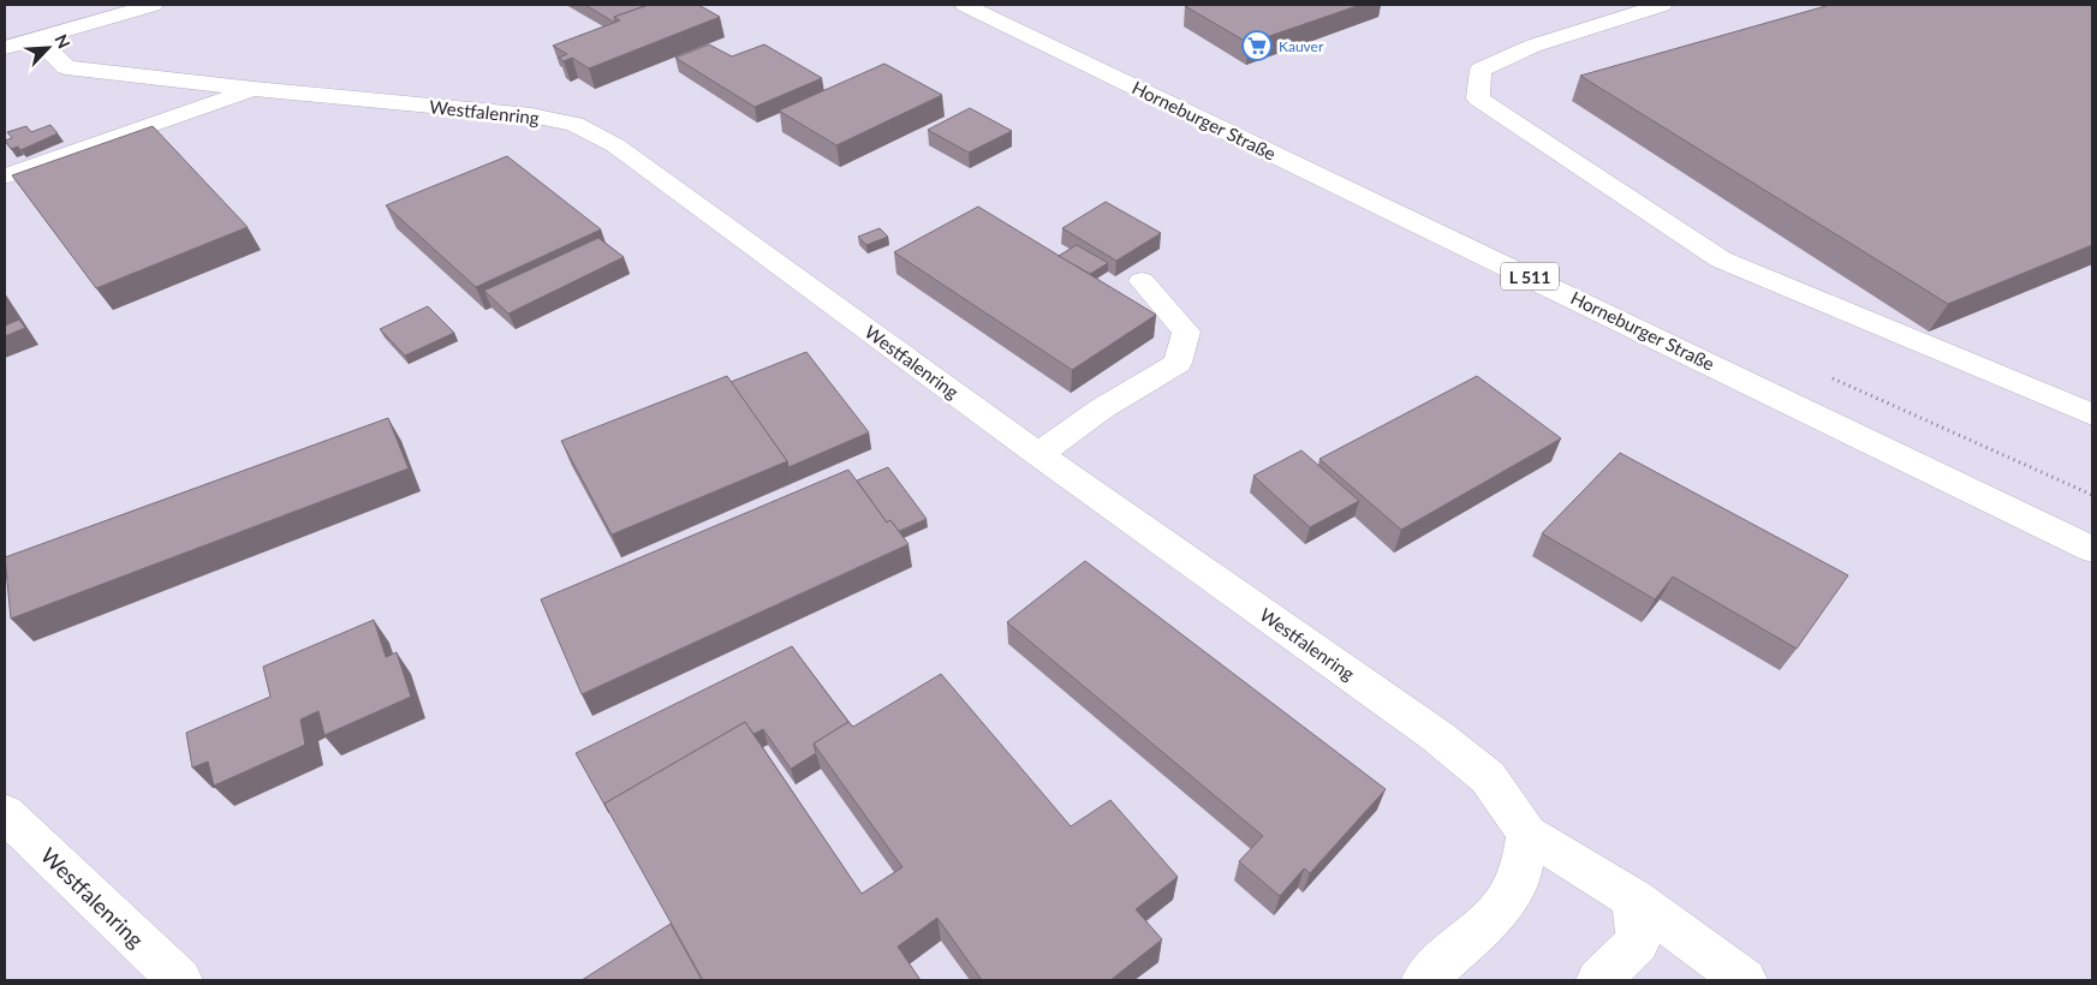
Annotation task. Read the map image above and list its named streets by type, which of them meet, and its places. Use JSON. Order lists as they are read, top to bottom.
{
  "streets": {
    "street": ["Westfalenring", "Horneburger Straße", "L 511"]
  },
  "places": {
    "supermarket": ["Kauver"]
  },
  "north": "top right"
}
